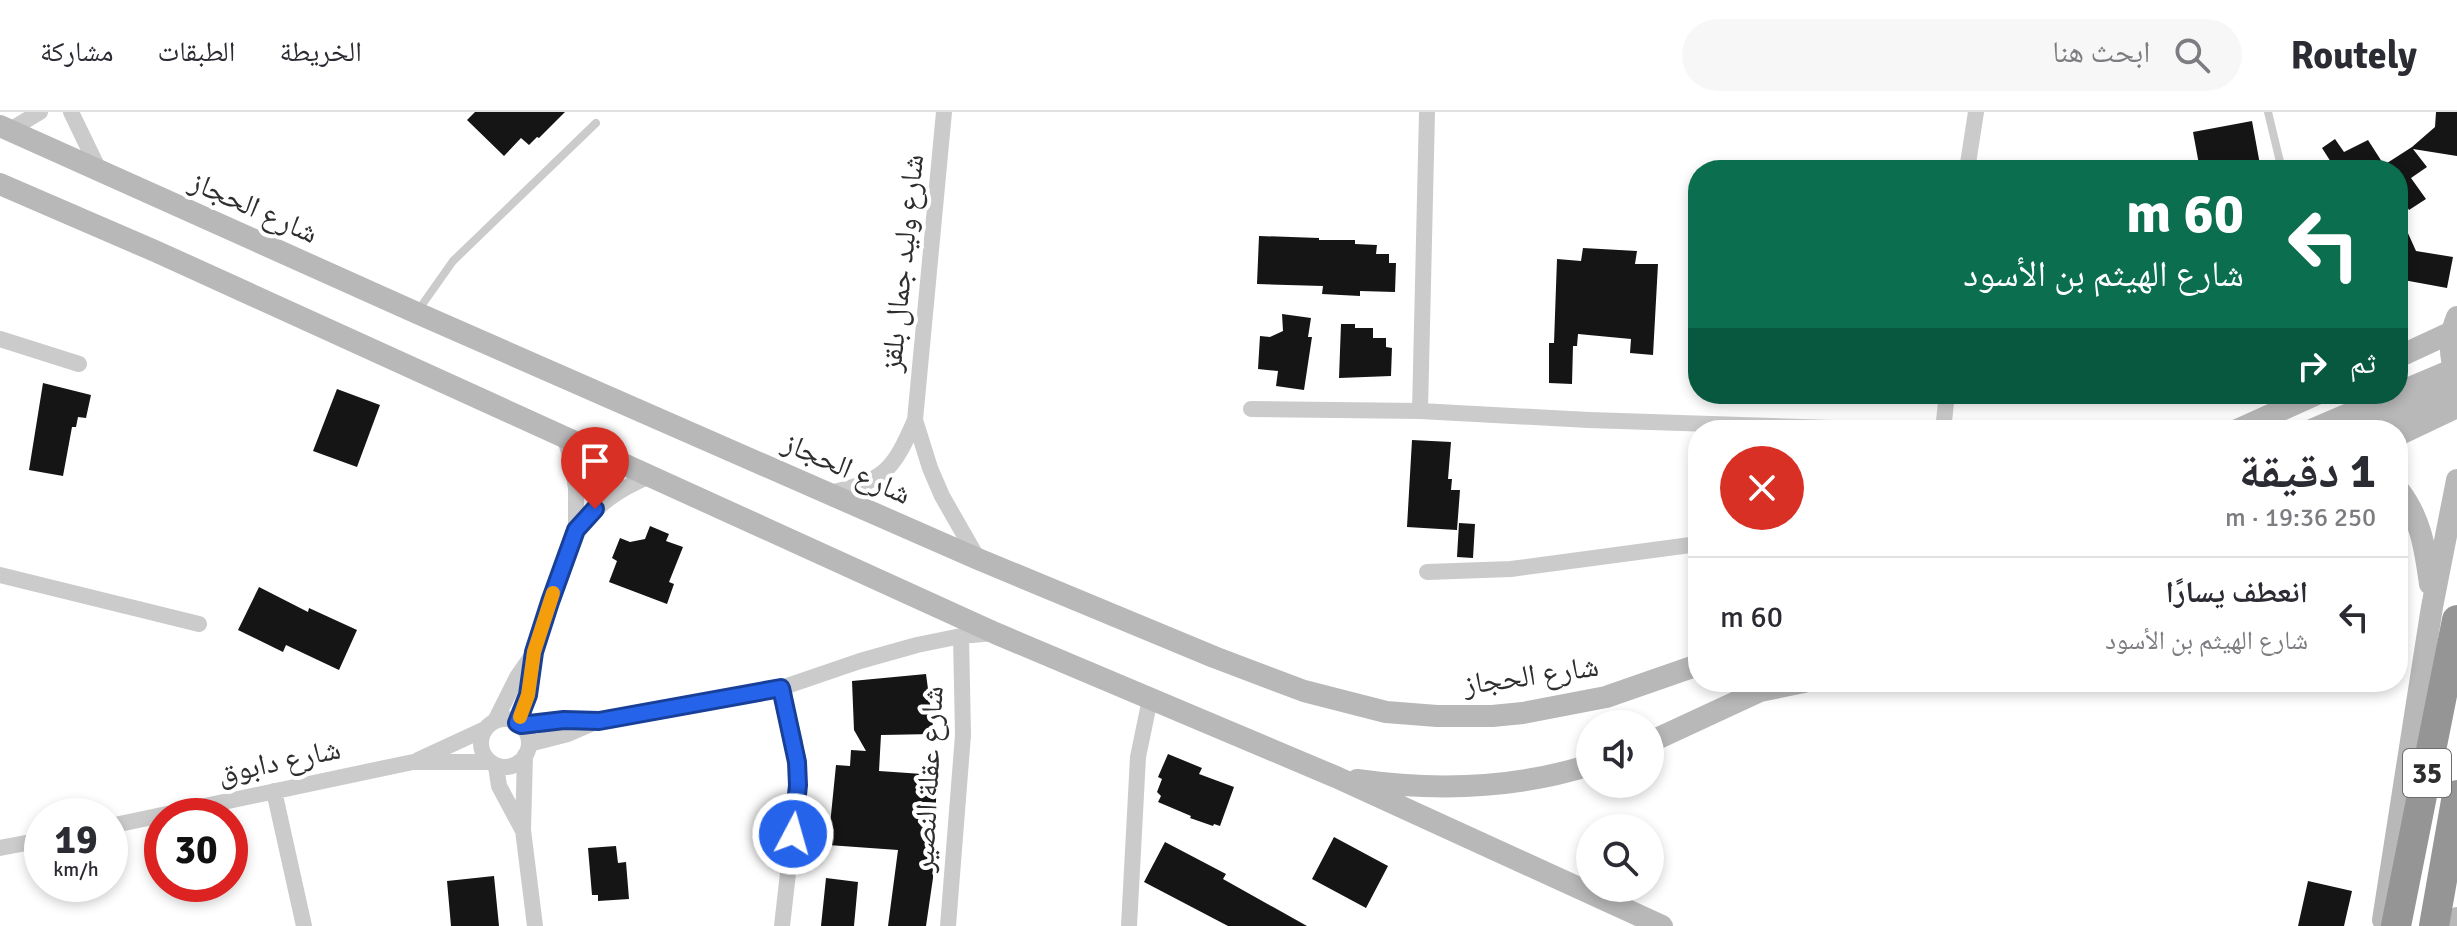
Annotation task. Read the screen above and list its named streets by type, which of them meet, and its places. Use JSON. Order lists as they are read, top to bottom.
{
  "streets": {
    "highway": ["35"],
    "main road": ["شارع الحجاز"],
    "street": ["شارع وليد جمال بلقز", "شارع دابوق", "شارع عقلة النصير"]
  },
  "crossings": [
    ["شارع الحجاز", "شارع وليد جمال بلقز"]
  ],
  "page": {
    "header": "Routely",
    "search": "ابحث هنا",
    "nav": ["الخريطة", "الطبقات", "مشاركة"],
    "turn": ["60 m", "شارع الهيثم بن الأسود"],
    "then": "ثم",
    "heading": ["1 دقيقة", "250 m · 19:36"],
    "list": [
      {
        "name": "انعطف يسارًا",
        "note": "شارع الهيثم بن الأسود",
        "value": "60 m"
      }
    ],
    "speed": "19 km/h",
    "limit": "30"
  }
}
